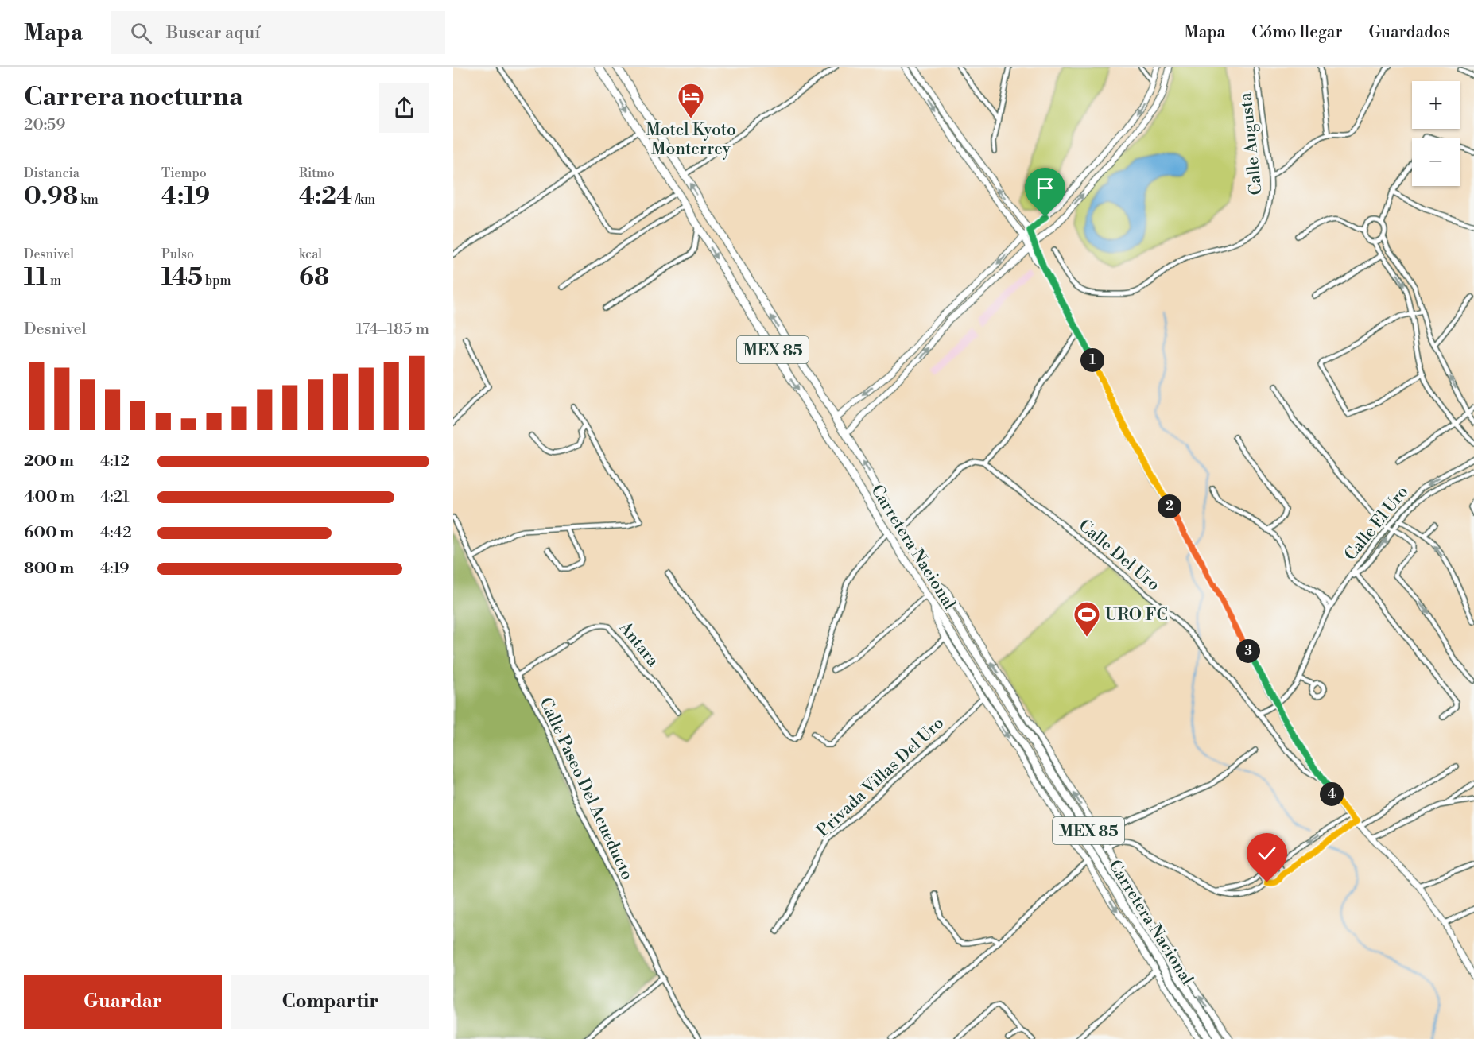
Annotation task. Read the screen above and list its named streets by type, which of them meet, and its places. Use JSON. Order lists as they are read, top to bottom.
{
  "streets": {
    "highway": ["MEX 85", "Carretera Nacional"],
    "street": [
      "Calle Augusta",
      "Calle El Uro",
      "Calle Del Uro",
      "Antara",
      "Privada Villas Del Uro",
      "Calle Paseo Del Acueducto"
    ]
  },
  "crossings": [
    ["MEX 85", "Carretera Nacional"],
    ["MEX 85", "Privada Villas Del Uro"],
    ["Calle El Uro", "Calle Del Uro"]
  ],
  "places": {
    "hotel": ["Motel Kyoto Monterrey"],
    "sports": ["URO FC"]
  },
  "page": {
    "header": "Mapa",
    "search": "Buscar aquí",
    "nav": ["Mapa", "Cómo llegar", "Guardados"],
    "heading": ["Carrera nocturna", "20:59"],
    "map_buttons": ["+", "−"],
    "stats": [
      ["Distancia", "0.98 km"],
      ["Tiempo", "4:19"],
      ["Ritmo", "4:24 /km"],
      ["Desnivel", "11 m"],
      ["Pulso", "145 bpm"],
      ["kcal", "68"]
    ],
    "chart": ["Desnivel", "174–185 m"],
    "pins": [
      "1",
      "2",
      "3",
      "4"
    ],
    "list": [
      {
        "name": "200 m",
        "note": "4:12"
      },
      {
        "name": "400 m",
        "note": "4:21"
      },
      {
        "name": "600 m",
        "note": "4:42"
      },
      {
        "name": "800 m",
        "note": "4:19"
      }
    ],
    "buttons": ["Guardar", "Compartir"]
  }
}
